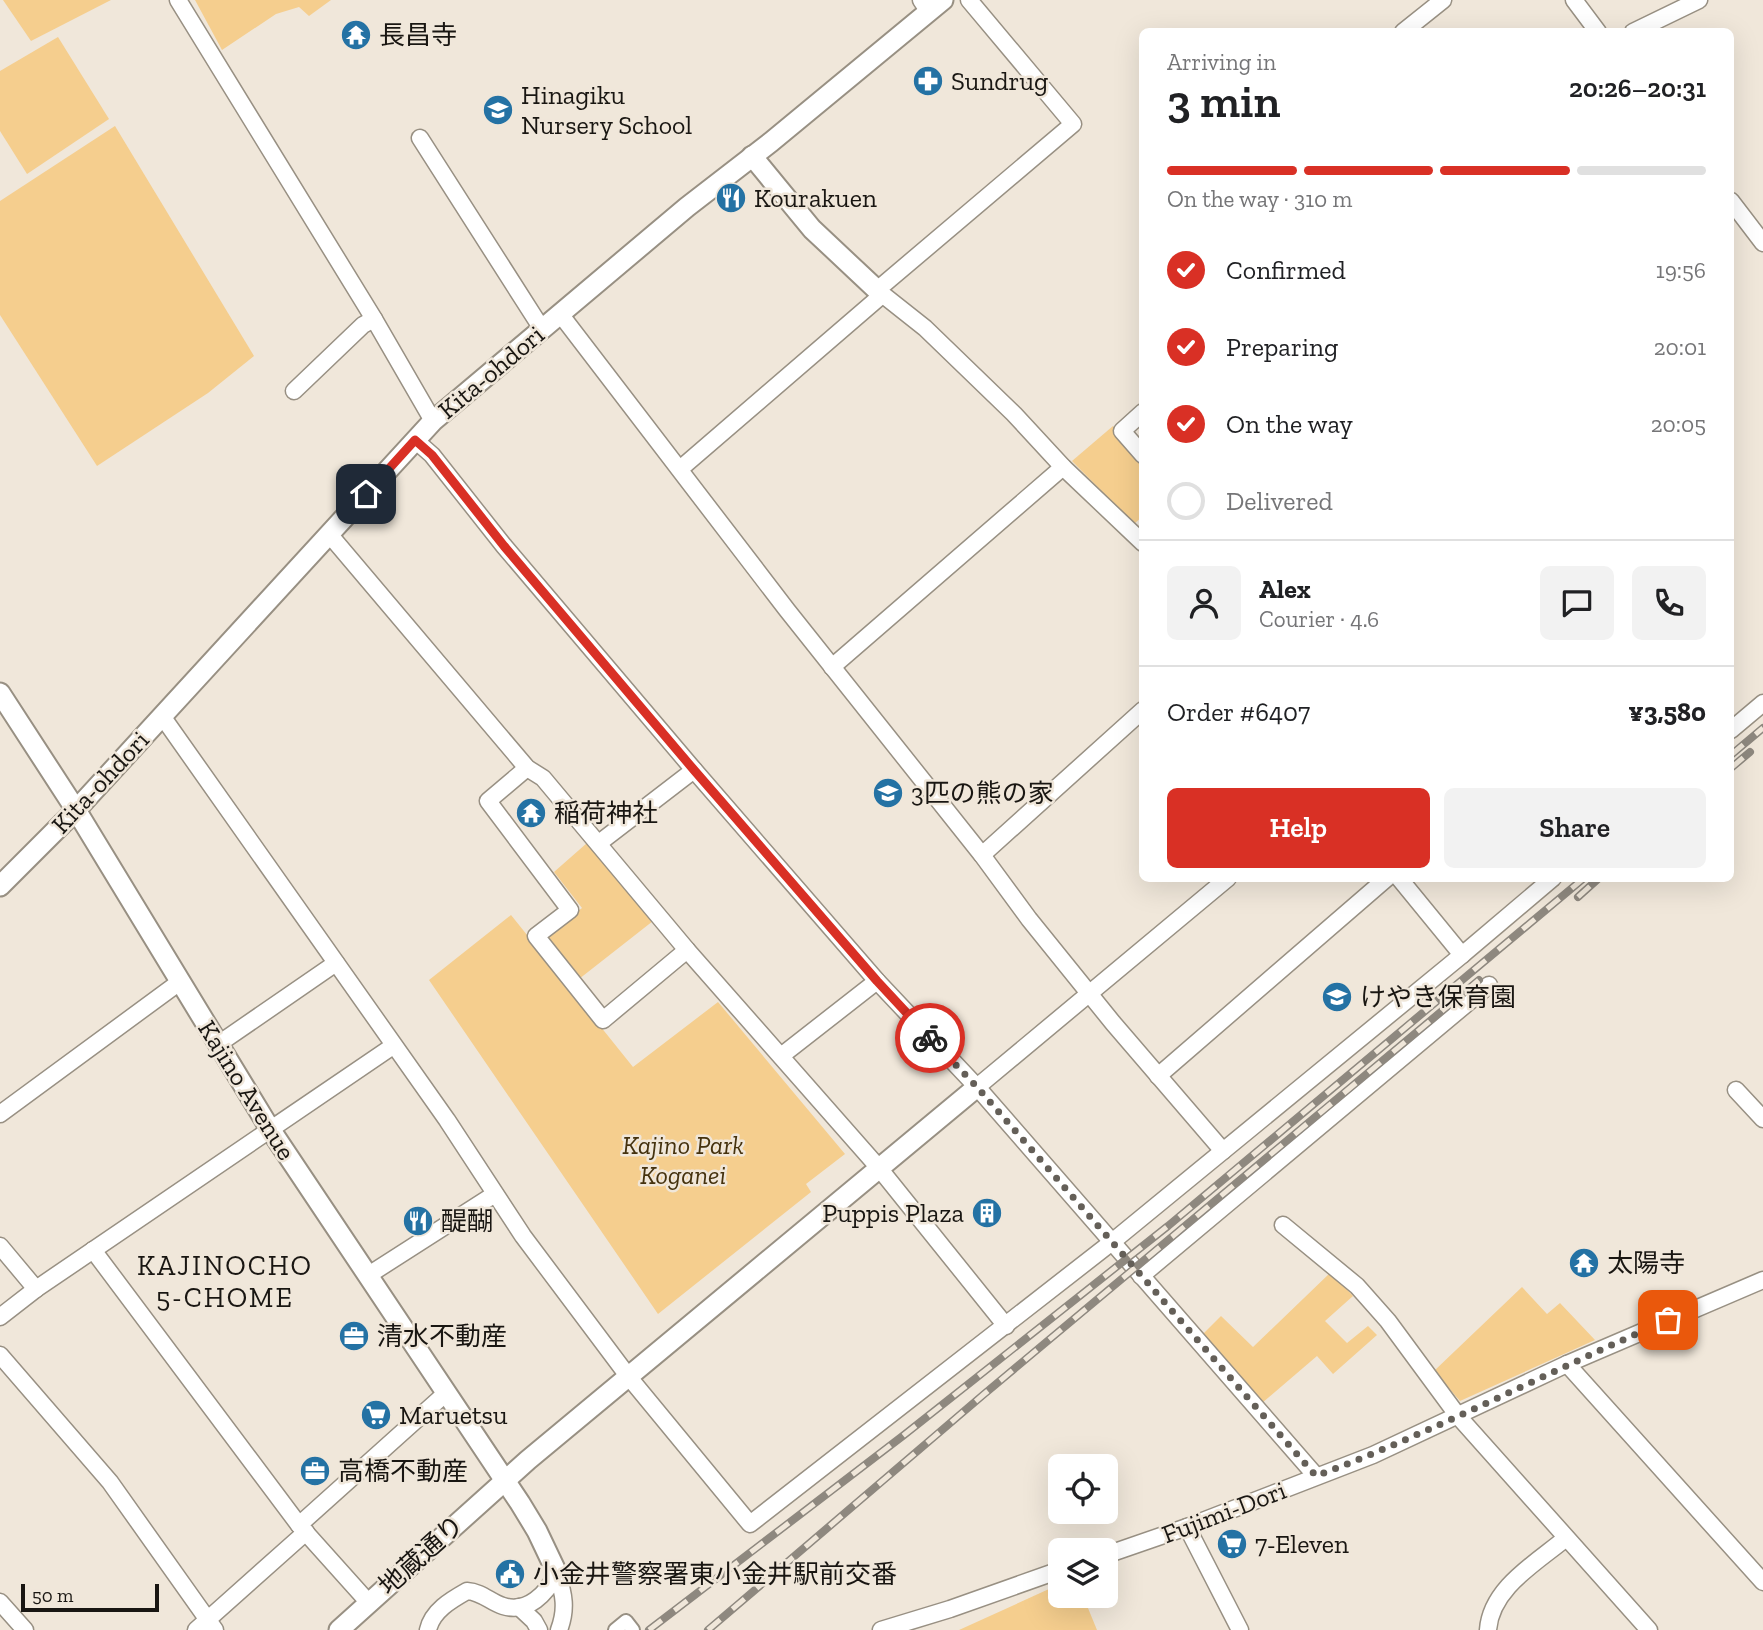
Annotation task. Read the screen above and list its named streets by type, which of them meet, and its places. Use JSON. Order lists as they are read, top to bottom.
{
  "streets": {
    "street": [
      "Kita-ohdori",
      "Kajino Avenue",
      "Fujimi-Dori",
      "地蔵通り"
    ]
  },
  "crossings": [
    ["Kita-ohdori", "Kajino Avenue"],
    ["Kajino Avenue", "地蔵通り"]
  ],
  "districts": ["KAJINOCHO 5-CHOME"],
  "parks": ["Kajino Park Koganei"],
  "places": {
    "temple": ["長昌寺", "稲荷神社", "太陽寺"],
    "pharmacy": ["Sundrug"],
    "school or university": ["Hinagiku Nursery School", "3匹の熊の家", "けやき保育園"],
    "restaurant": ["Kourakuen", "醍醐"],
    "building": ["Puppis Plaza"],
    "office": ["清水不動産", "高橋不動産"],
    "supermarket": ["Maruetsu", "7-Eleven"],
    "public building": ["小金井警察署東小金井駅前交番"]
  },
  "scale_bar": "50 m",
  "page": {
    "heading": ["3 min", "Arriving in", "20:26–20:31"],
    "panel": [
      "Alex",
      "Courier · 4.6",
      "Order #6407",
      "¥3,580"
    ],
    "bar": "On the way · 310 m",
    "list": [
      ["Confirmed", "19:56"],
      ["Preparing", "20:01"],
      ["On the way", "20:05"],
      "Delivered"
    ],
    "buttons": ["Help", "Share"],
    "scale": "50 m"
  }
}
